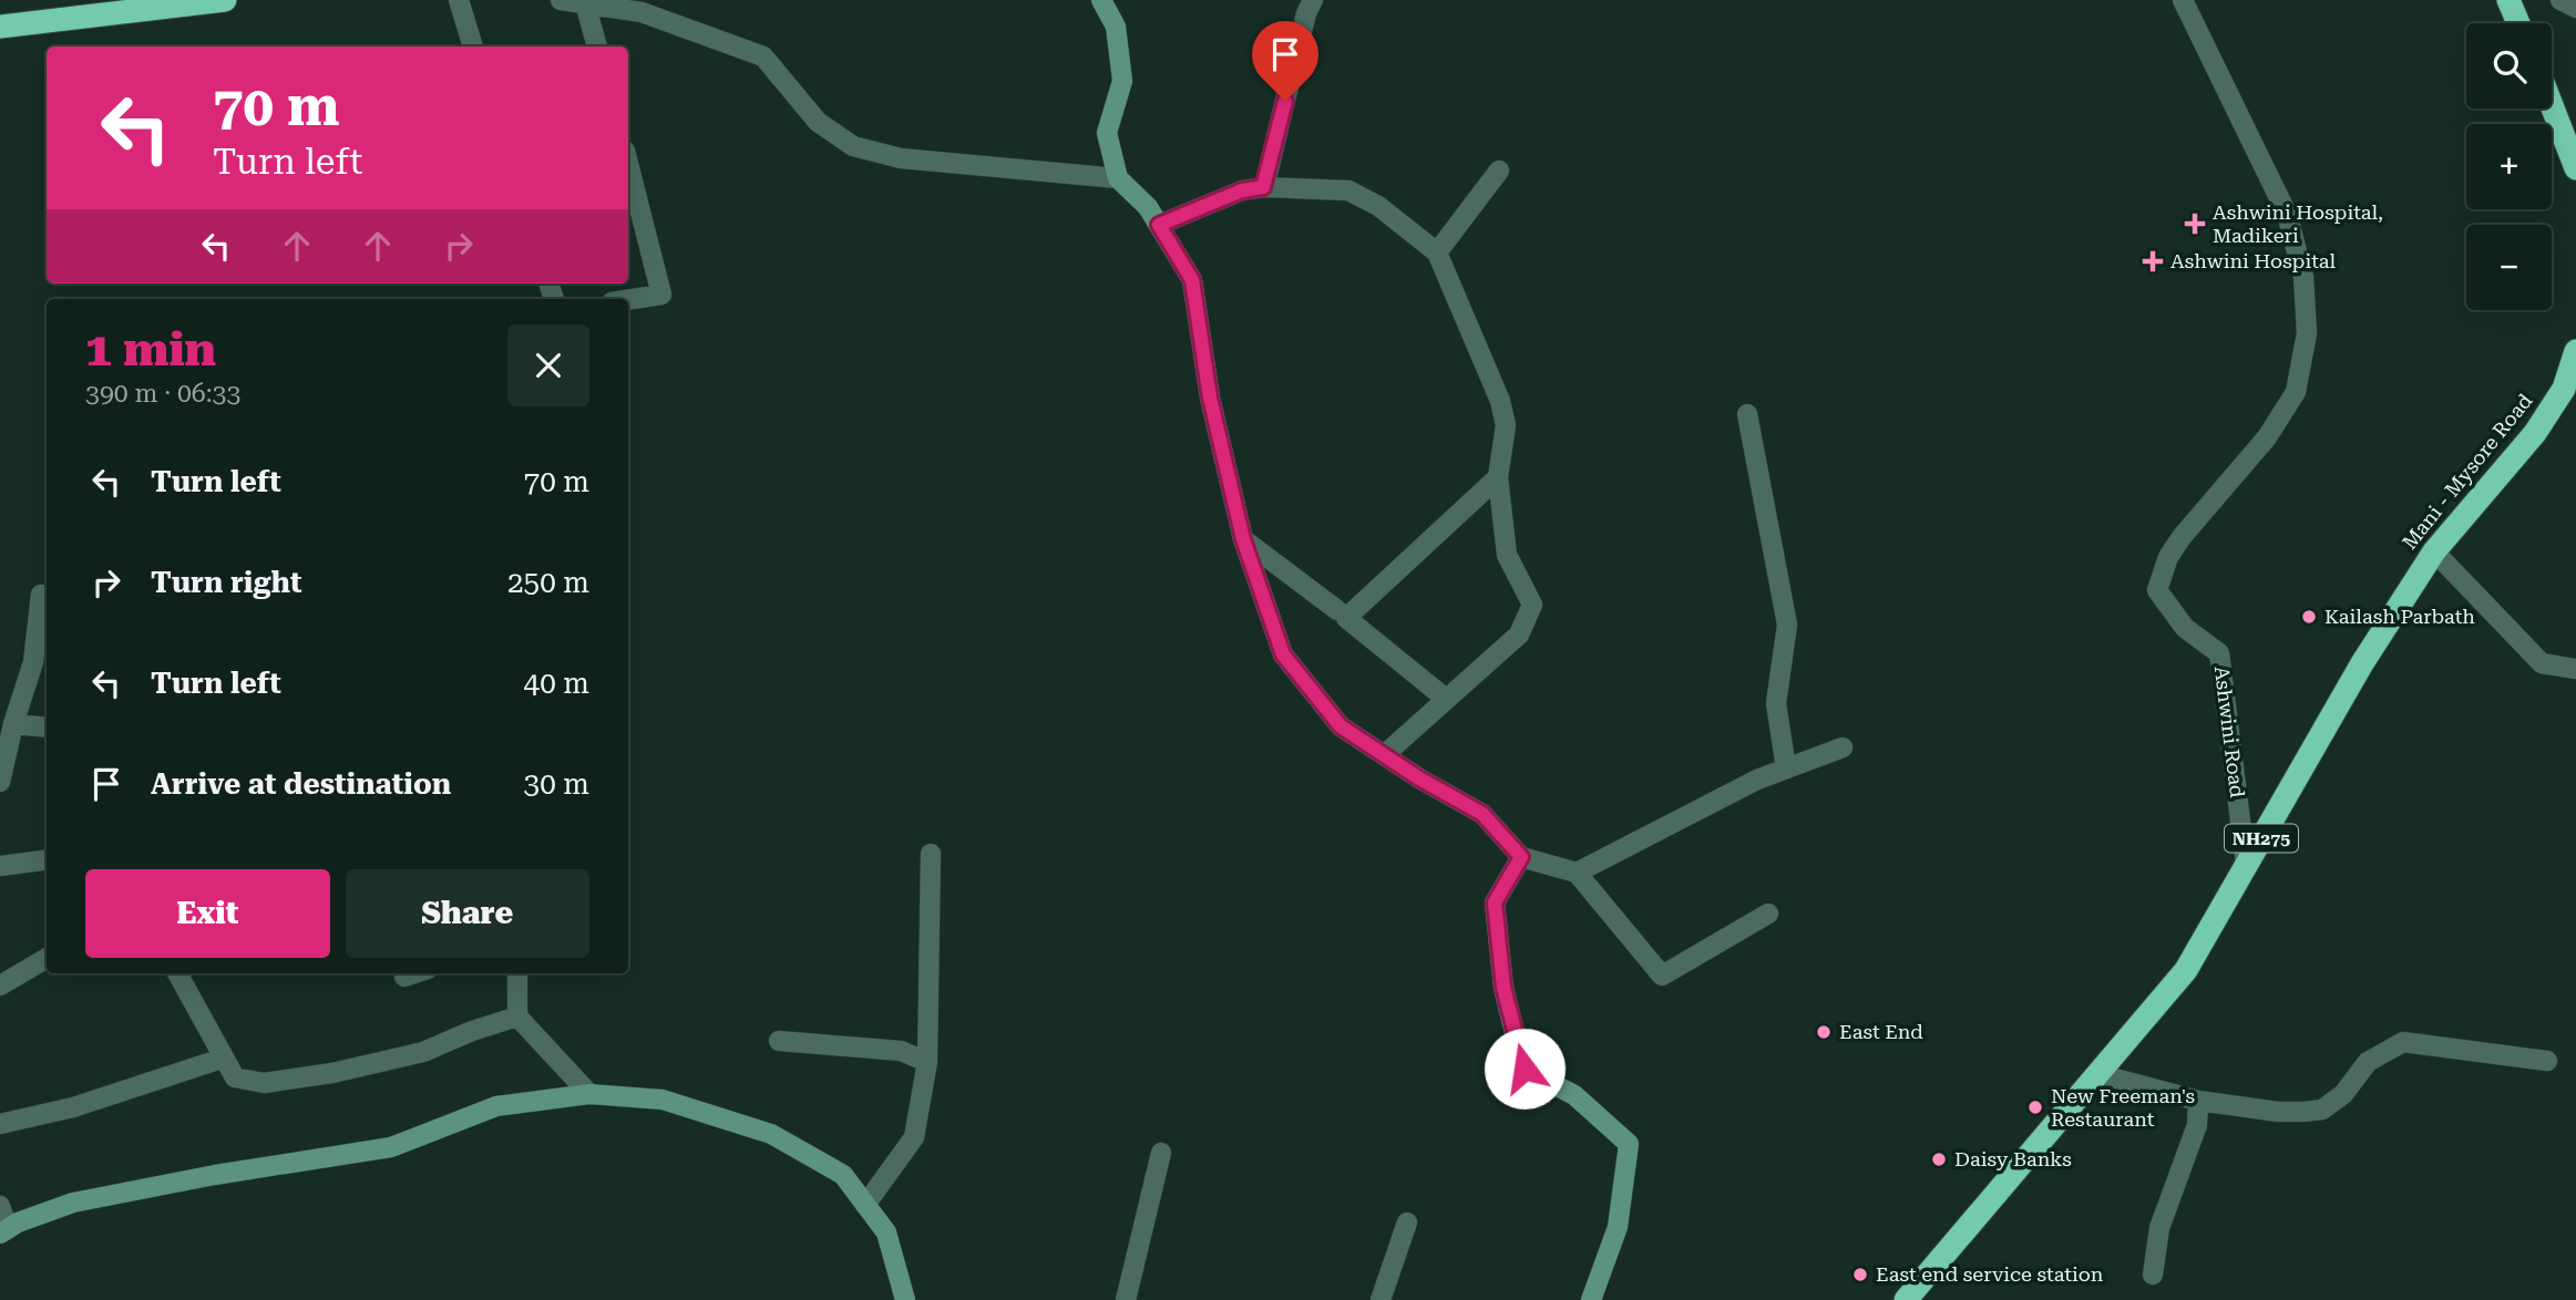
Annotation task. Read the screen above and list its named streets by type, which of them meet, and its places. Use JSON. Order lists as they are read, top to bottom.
{
  "streets": {
    "highway": ["Mani - Mysore Road", "NH275"],
    "street": ["Ashwini Road"]
  },
  "crossings": [
    ["Mani - Mysore Road", "Ashwini Road"]
  ],
  "places": {
    "health": ["Ashwini Hospital, Madikeri", "Ashwini Hospital"],
    "other": [
      "Kailash Parbath",
      "East End",
      "New Freeman's Restaurant",
      "Daisy Banks",
      "East end service station"
    ]
  },
  "page": {
    "map_buttons": ["+", "−"],
    "turn": ["70 m", "Turn left"],
    "heading": ["1 min", "390 m · 06:33"],
    "list": [
      {
        "name": "Turn left",
        "value": "70 m"
      },
      {
        "name": "Turn right",
        "value": "250 m"
      },
      {
        "name": "Turn left",
        "value": "40 m"
      },
      {
        "name": "Arrive at destination",
        "value": "30 m"
      }
    ],
    "buttons": ["Exit", "Share"]
  }
}
